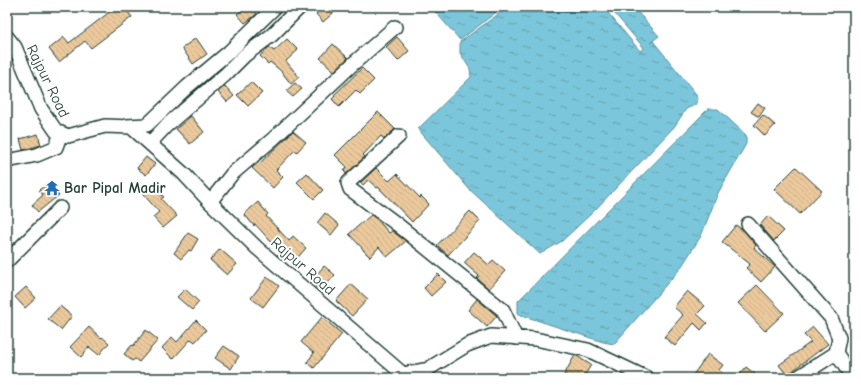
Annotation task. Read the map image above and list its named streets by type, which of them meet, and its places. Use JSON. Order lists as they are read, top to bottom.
{
  "streets": {
    "street": ["Rajpur Road"]
  },
  "places": {
    "temple": ["Bar Pipal Madir"]
  }
}
